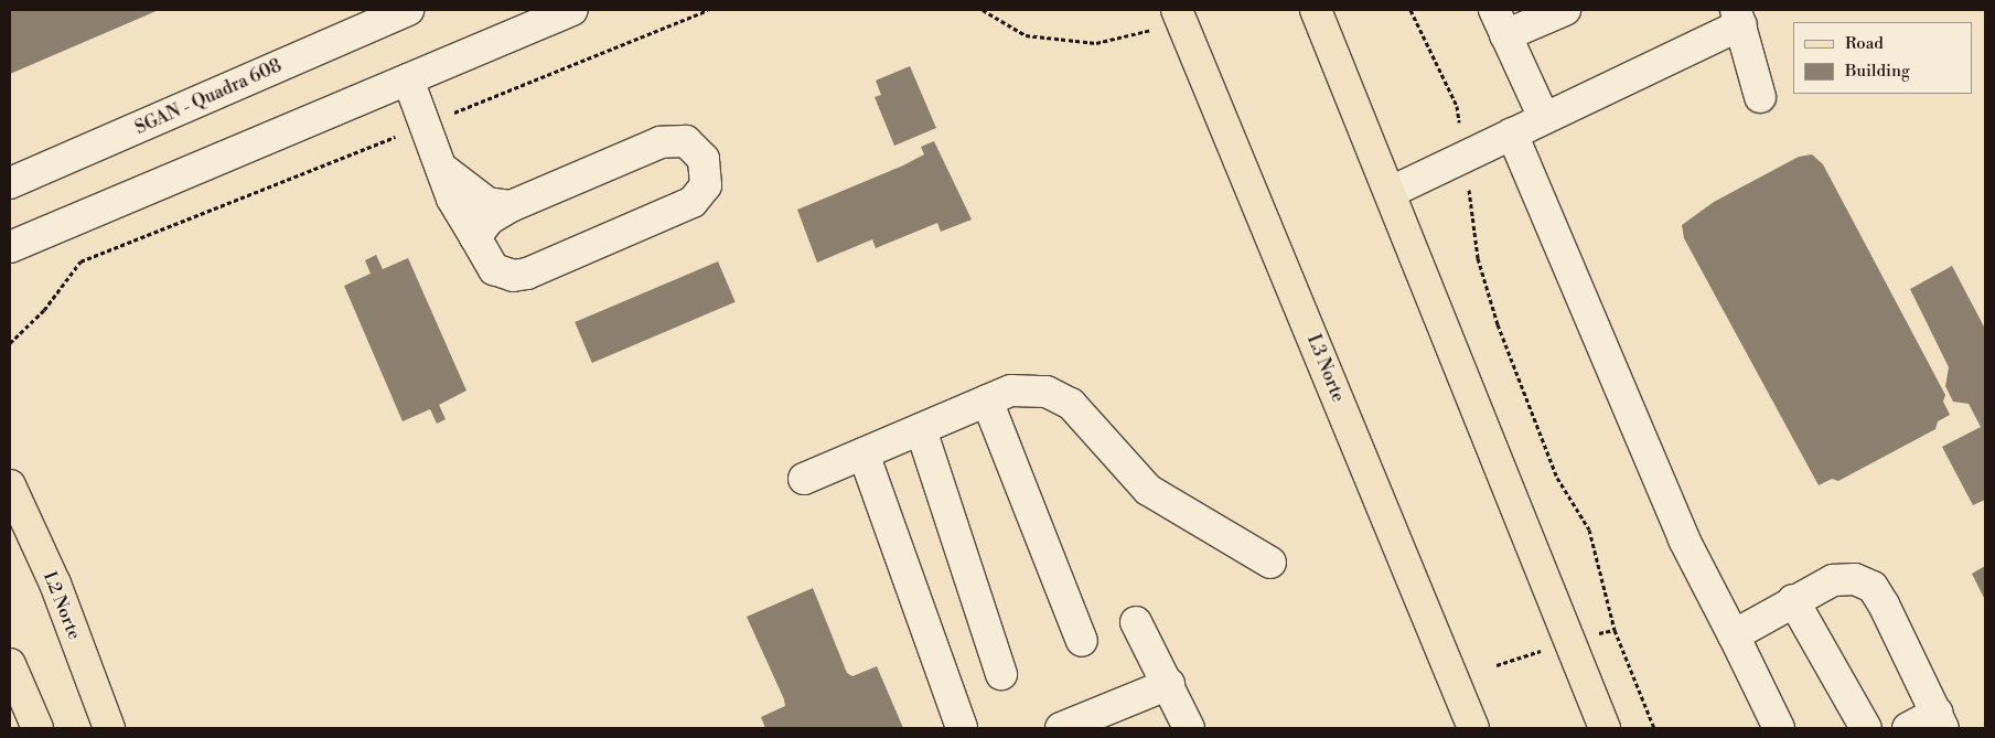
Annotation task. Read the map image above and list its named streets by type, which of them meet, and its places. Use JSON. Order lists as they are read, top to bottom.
{
  "streets": {
    "main road": ["L3 Norte", "L2 Norte"],
    "street": ["SGAN - Quadra 608"]
  },
  "legend": ["Road", "Building"]
}
